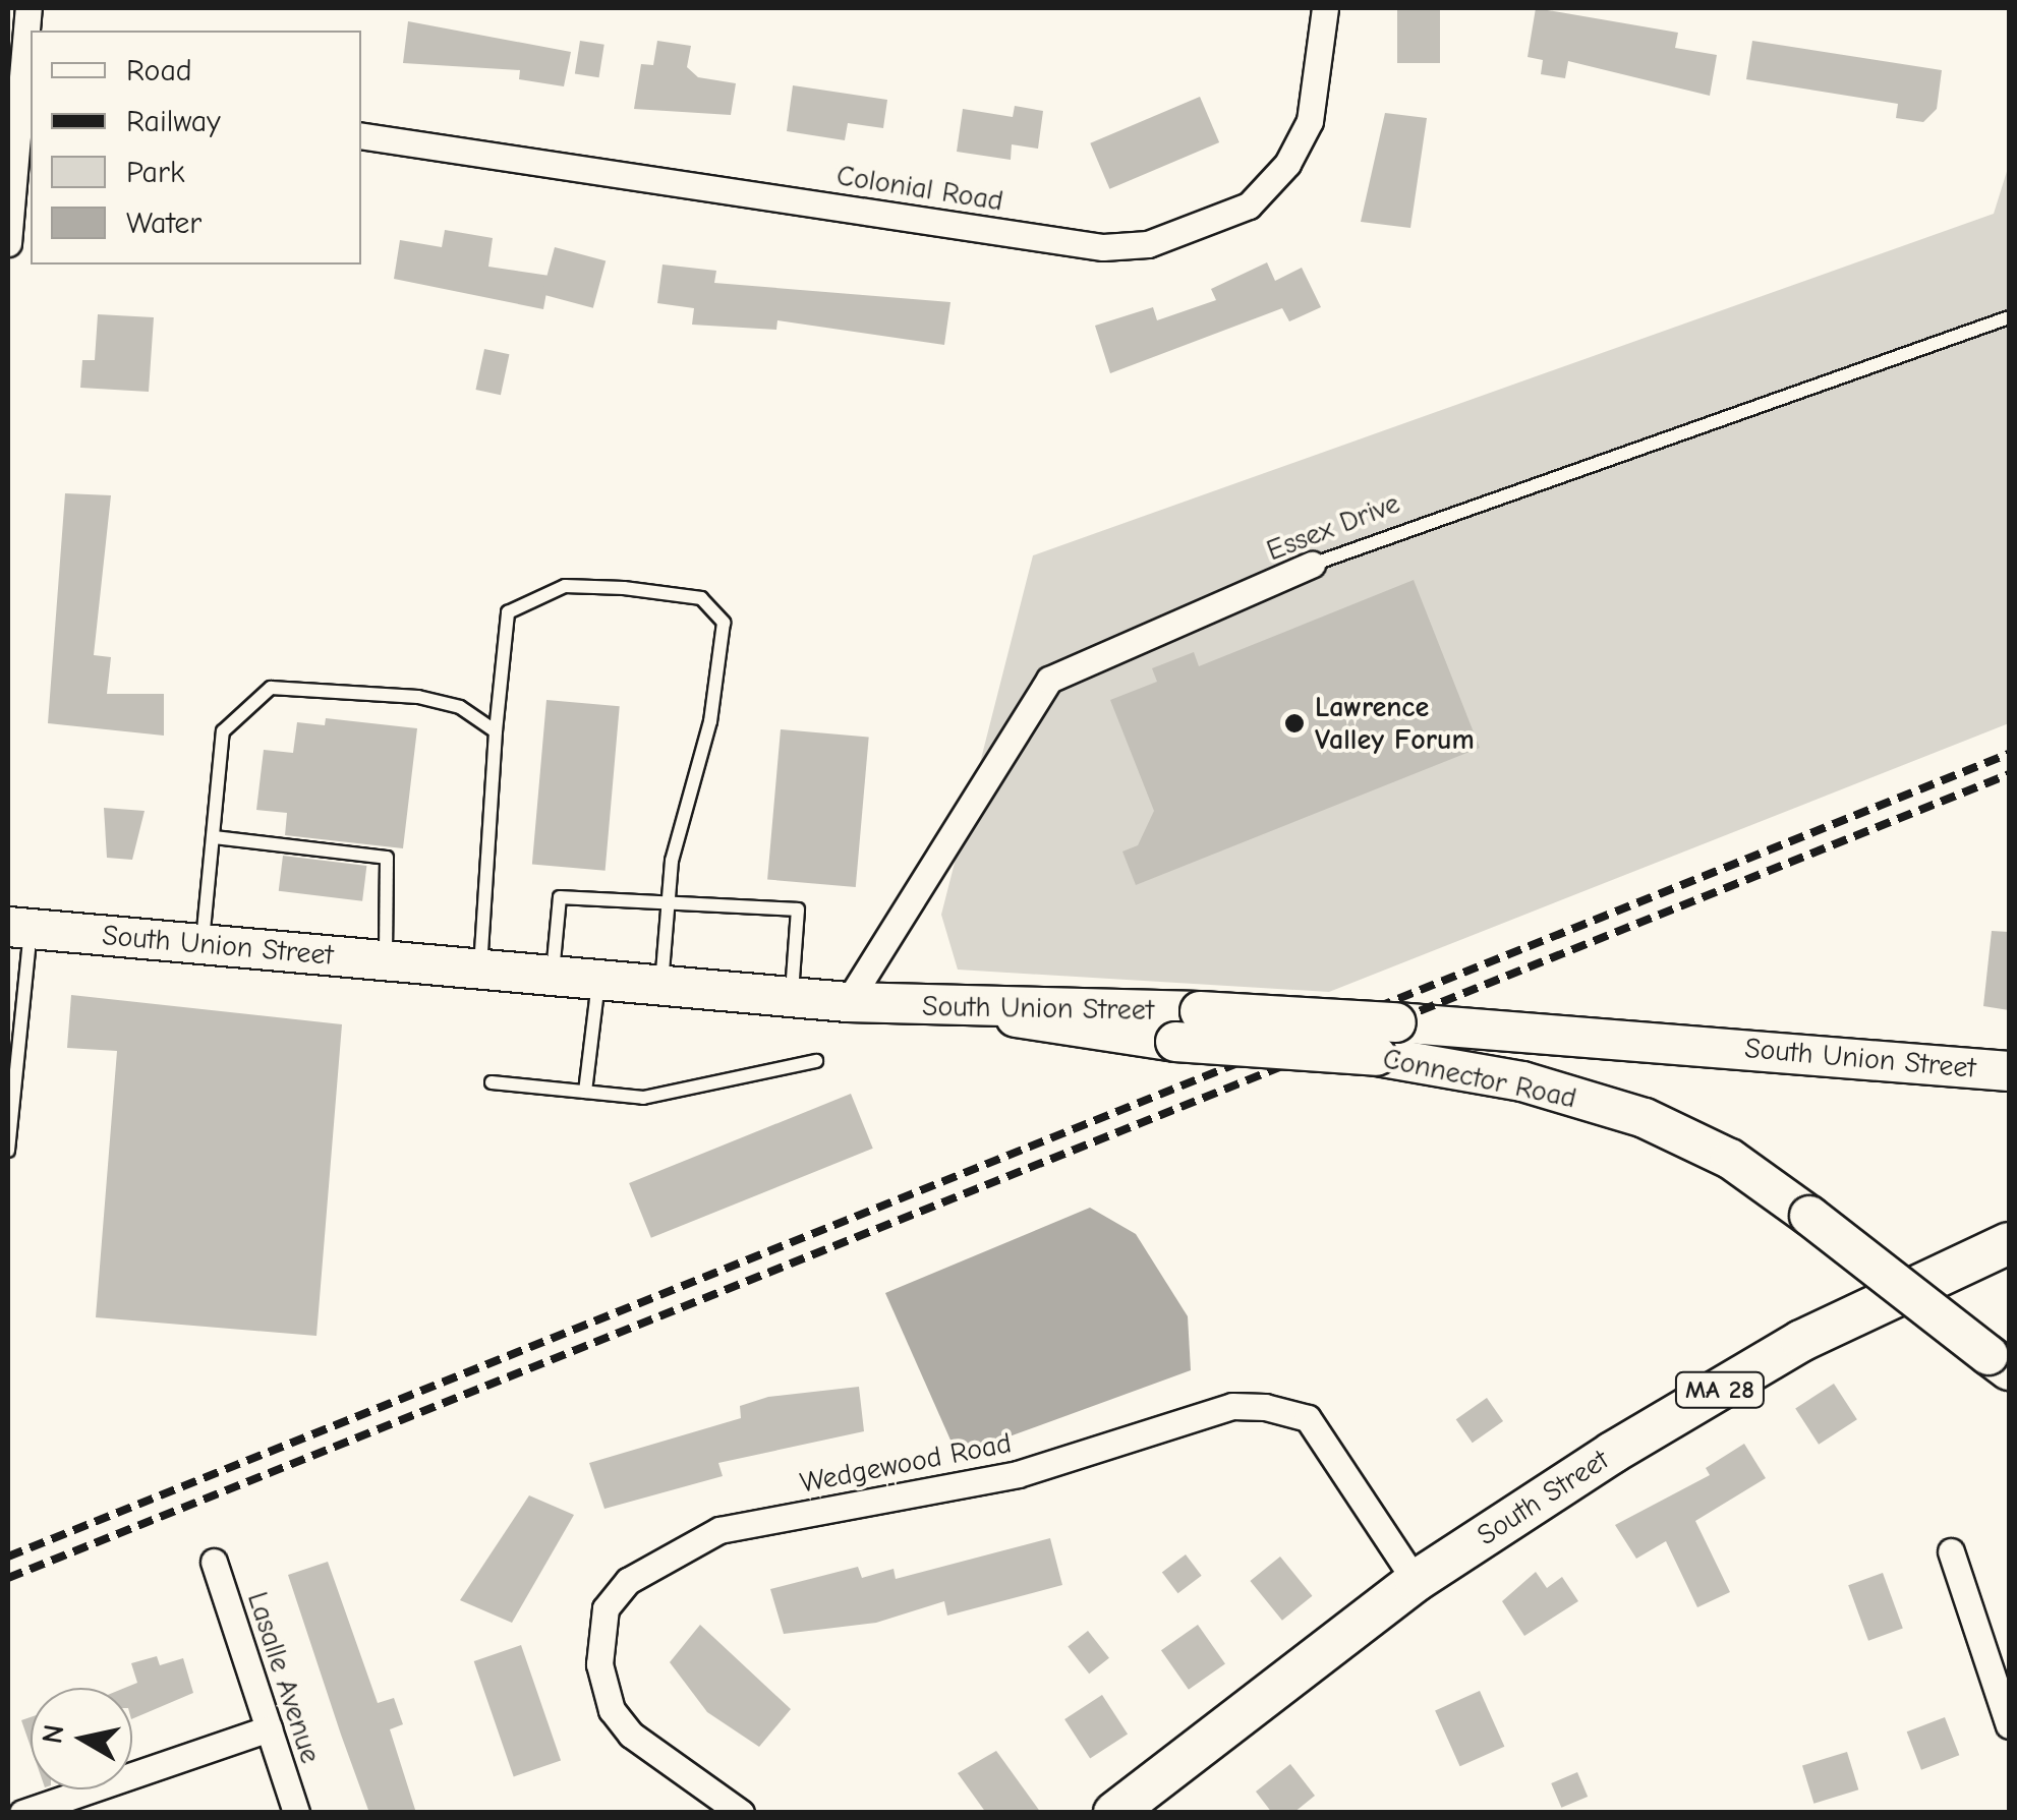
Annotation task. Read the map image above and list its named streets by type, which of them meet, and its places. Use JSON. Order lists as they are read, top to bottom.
{
  "streets": {
    "main road": [
      "South Union Street",
      "Connector Road",
      "MA 28",
      "South Street"
    ],
    "street": [
      "Colonial Road",
      "Essex Drive",
      "Wedgewood Road",
      "Lasalle Avenue"
    ]
  },
  "crossings": [
    ["Essex Drive", "South Union Street"],
    ["South Union Street", "Connector Road"],
    ["Wedgewood Road", "South Street"]
  ],
  "places": ["Lawrence Valley Forum"],
  "legend": [
    "Road",
    "Railway",
    "Park",
    "Water"
  ],
  "north": "left"
}
